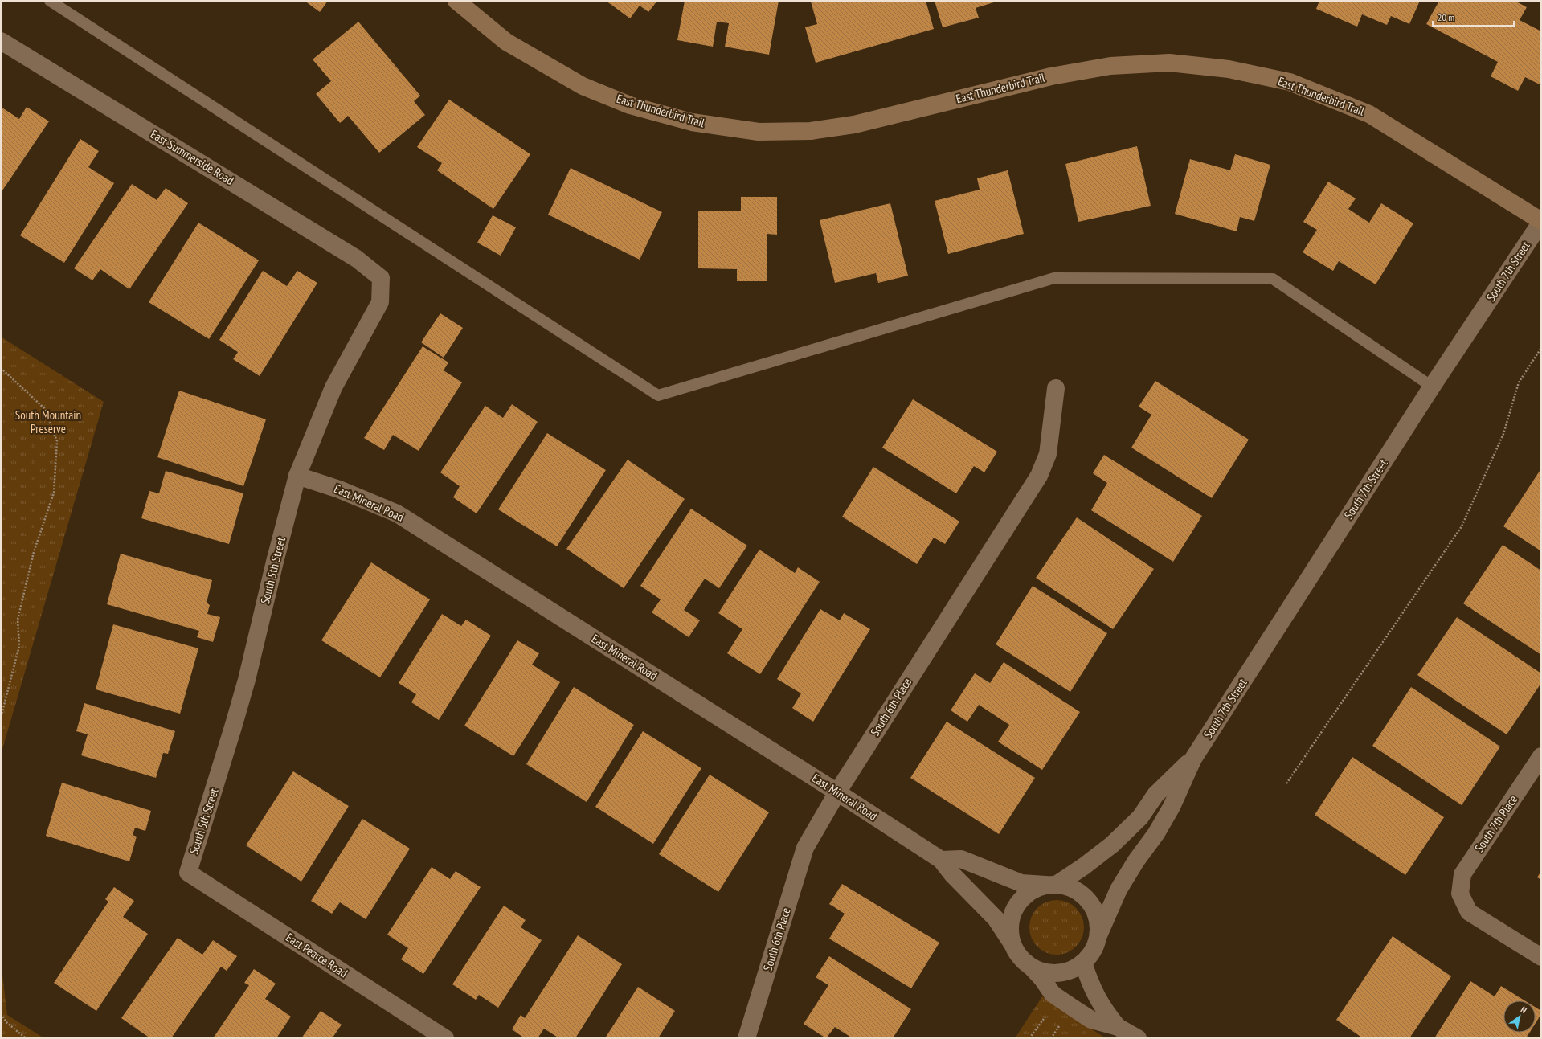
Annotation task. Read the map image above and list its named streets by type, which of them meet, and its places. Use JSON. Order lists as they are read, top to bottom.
{
  "streets": {
    "street": [
      "East Thunderbird Trail",
      "East Summerside Road",
      "South 7th Street",
      "East Mineral Road",
      "South 5th Street",
      "South 6th Place",
      "South 7th Place",
      "East Pearce Road"
    ]
  },
  "crossings": [
    ["East Thunderbird Trail", "South 7th Street"],
    ["East Summerside Road", "South 5th Street"],
    ["South 7th Street", "East Mineral Road"],
    ["East Mineral Road", "South 5th Street"],
    ["East Mineral Road", "South 6th Place"],
    ["South 5th Street", "East Pearce Road"]
  ],
  "parks": ["South Mountain Preserve"],
  "scale_bar": "20 m",
  "north": "top right"
}
